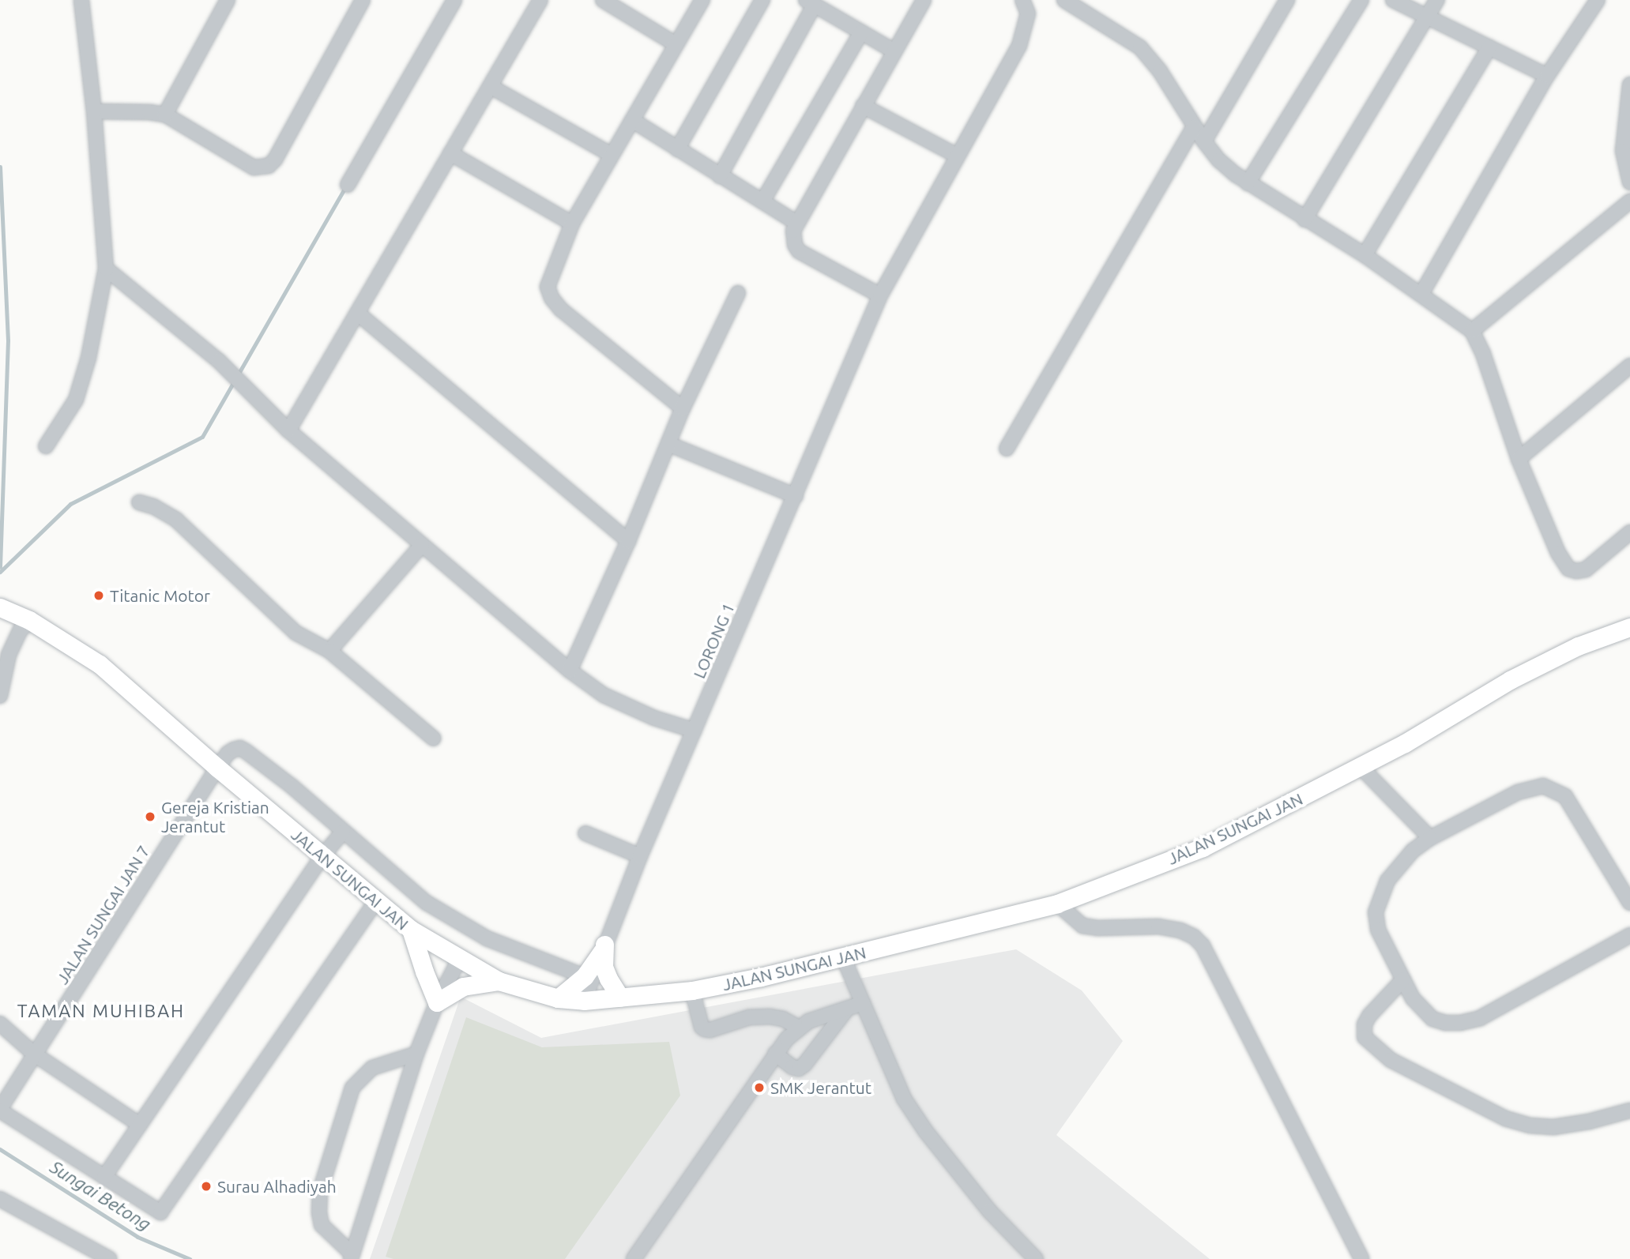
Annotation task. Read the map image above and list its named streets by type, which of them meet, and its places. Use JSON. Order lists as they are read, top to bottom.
{
  "streets": {
    "main road": ["JALAN SUNGAI JAN"],
    "street": ["LORONG 1", "JALAN SUNGAI JAN 7"]
  },
  "crossings": [
    ["LORONG 1", "JALAN SUNGAI JAN"],
    ["JALAN SUNGAI JAN", "JALAN SUNGAI JAN 7"]
  ],
  "districts": ["TAMAN MUHIBAH"],
  "water": ["Sungai Betong"],
  "places": [
    "Titanic Motor",
    "Gereja Kristian Jerantut",
    "SMK Jerantut",
    "Surau Alhadiyah"
  ]
}
